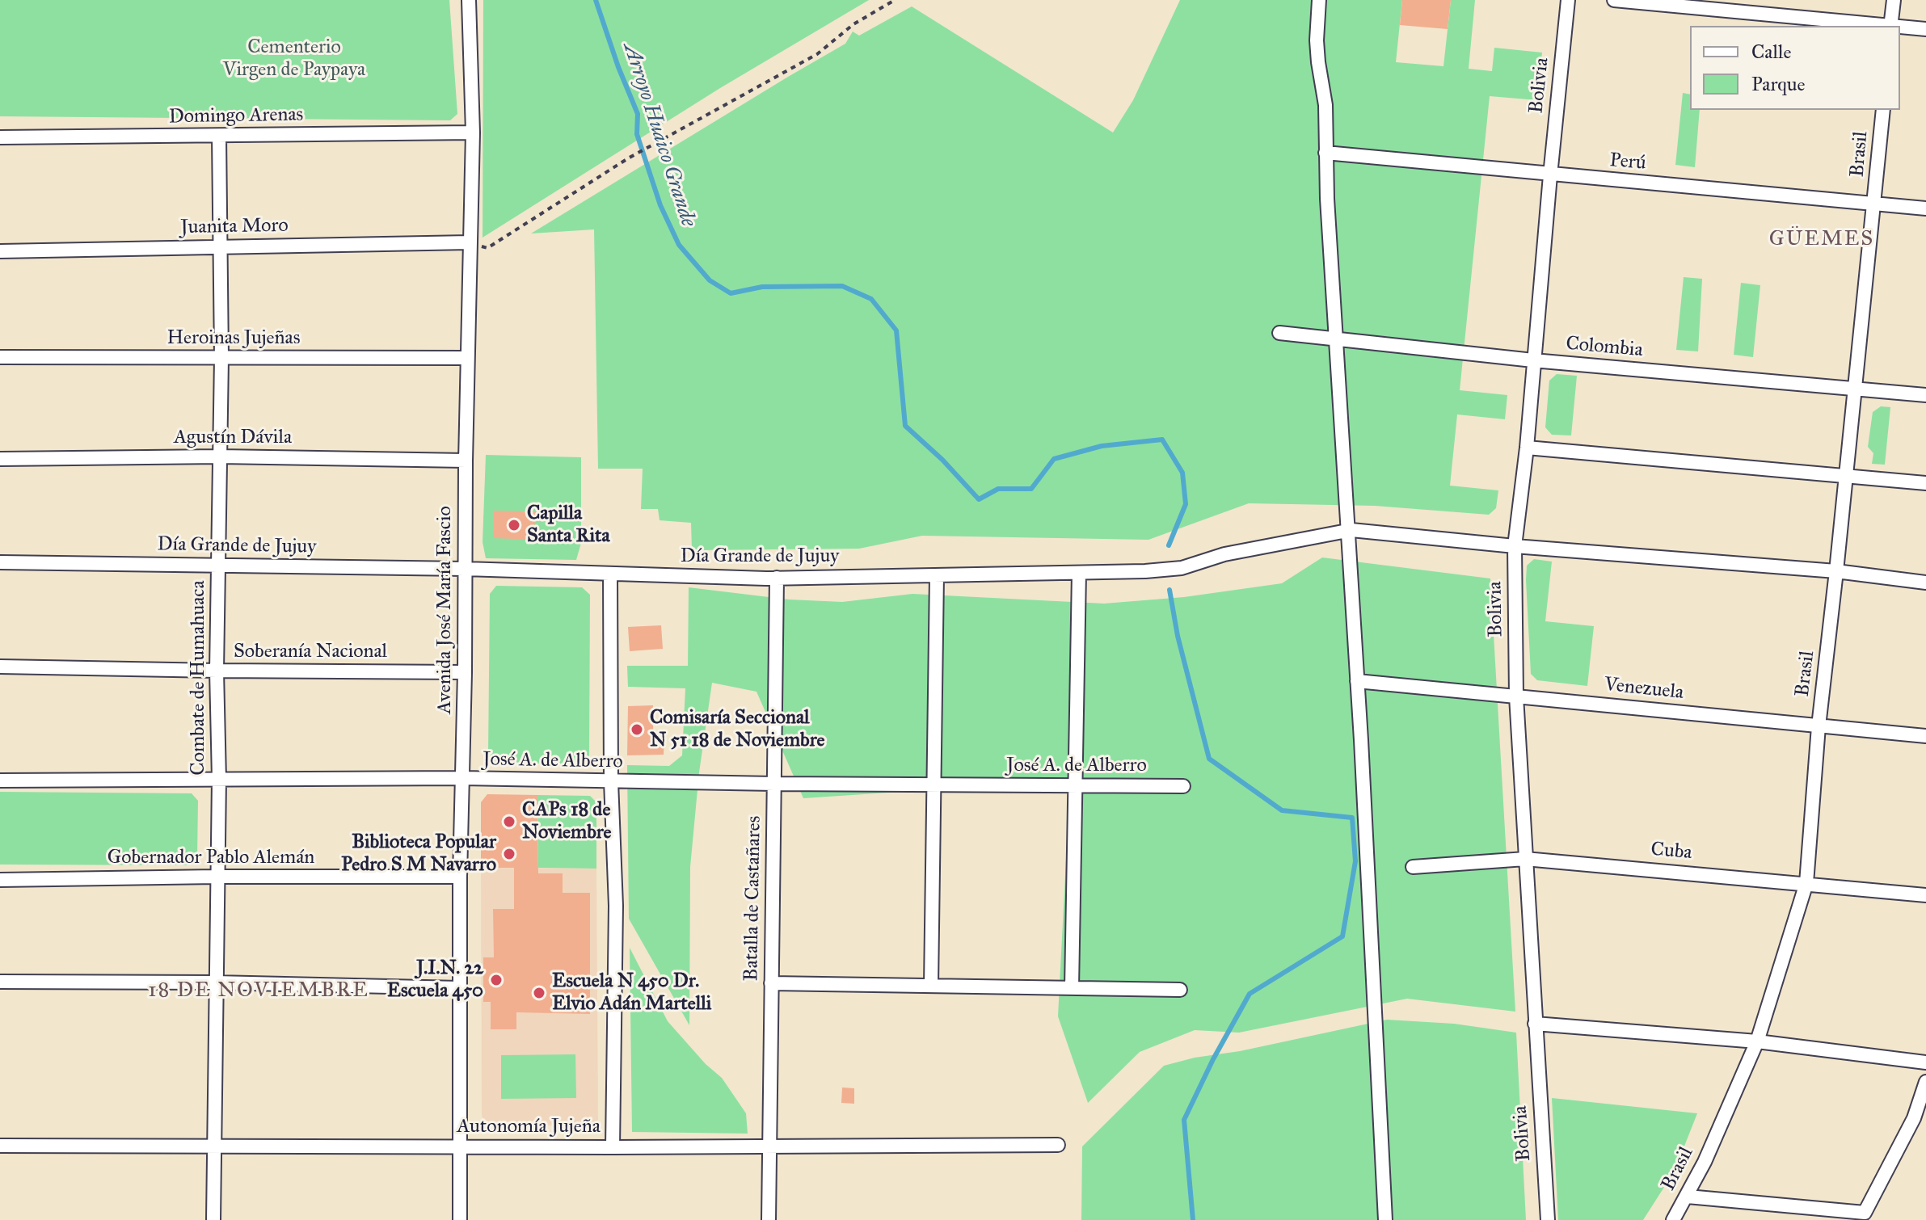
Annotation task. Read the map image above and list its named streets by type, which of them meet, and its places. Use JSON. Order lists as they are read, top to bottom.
{
  "streets": {
    "street": [
      "Bolivia",
      "Domingo Arenas",
      "Brasil",
      "Perú",
      "Juanita Moro",
      "Heroinas Jujeñas",
      "Colombia",
      "Agustín Dávila",
      "Día Grande de Jujuy",
      "Avenida José María Fascio",
      "Soberanía Nacional",
      "Combate de Humahuaca",
      "Venezuela",
      "José A. de Alberro",
      "Cuba",
      "Gobernador Pablo Alemán",
      "Batalla de Castañares",
      "Autonomía Jujeña"
    ]
  },
  "crossings": [
    ["Bolivia", "Perú"],
    ["Bolivia", "Colombia"],
    ["Bolivia", "Día Grande de Jujuy"],
    ["Bolivia", "Venezuela"],
    ["Bolivia", "Cuba"],
    ["Domingo Arenas", "Avenida José María Fascio"],
    ["Domingo Arenas", "Combate de Humahuaca"],
    ["Brasil", "Perú"],
    ["Brasil", "Colombia"],
    ["Brasil", "Día Grande de Jujuy"],
    ["Brasil", "Venezuela"],
    ["Brasil", "Cuba"],
    ["Juanita Moro", "Avenida José María Fascio"],
    ["Juanita Moro", "Combate de Humahuaca"],
    ["Heroinas Jujeñas", "Avenida José María Fascio"],
    ["Heroinas Jujeñas", "Combate de Humahuaca"],
    ["Agustín Dávila", "Avenida José María Fascio"],
    ["Agustín Dávila", "Combate de Humahuaca"],
    ["Día Grande de Jujuy", "Avenida José María Fascio"],
    ["Día Grande de Jujuy", "Combate de Humahuaca"],
    ["Día Grande de Jujuy", "Batalla de Castañares"],
    ["Avenida José María Fascio", "Soberanía Nacional"],
    ["Avenida José María Fascio", "José A. de Alberro"],
    ["Avenida José María Fascio", "Gobernador Pablo Alemán"],
    ["Avenida José María Fascio", "Autonomía Jujeña"],
    ["Soberanía Nacional", "Combate de Humahuaca"],
    ["Combate de Humahuaca", "José A. de Alberro"],
    ["Combate de Humahuaca", "Gobernador Pablo Alemán"],
    ["Combate de Humahuaca", "Autonomía Jujeña"],
    ["José A. de Alberro", "Batalla de Castañares"],
    ["Batalla de Castañares", "Autonomía Jujeña"]
  ],
  "districts": ["GÜEMES", "18 DE NOVIEMBRE"],
  "water": ["Arroyo Huaico Grande"],
  "parks": ["Cementerio Virgen de Paypaya"],
  "places": [
    "Capilla Santa Rita",
    "Comisaría Seccional N 51 18 de Noviembre",
    "CAPs 18 de Noviembre",
    "Biblioteca Popular Pedro S M Navarro",
    "J.I.N. 22 Escuela 450",
    "Escuela N 450 Dr. Elvio Adán Martelli"
  ],
  "legend": ["Calle", "Parque"]
}
